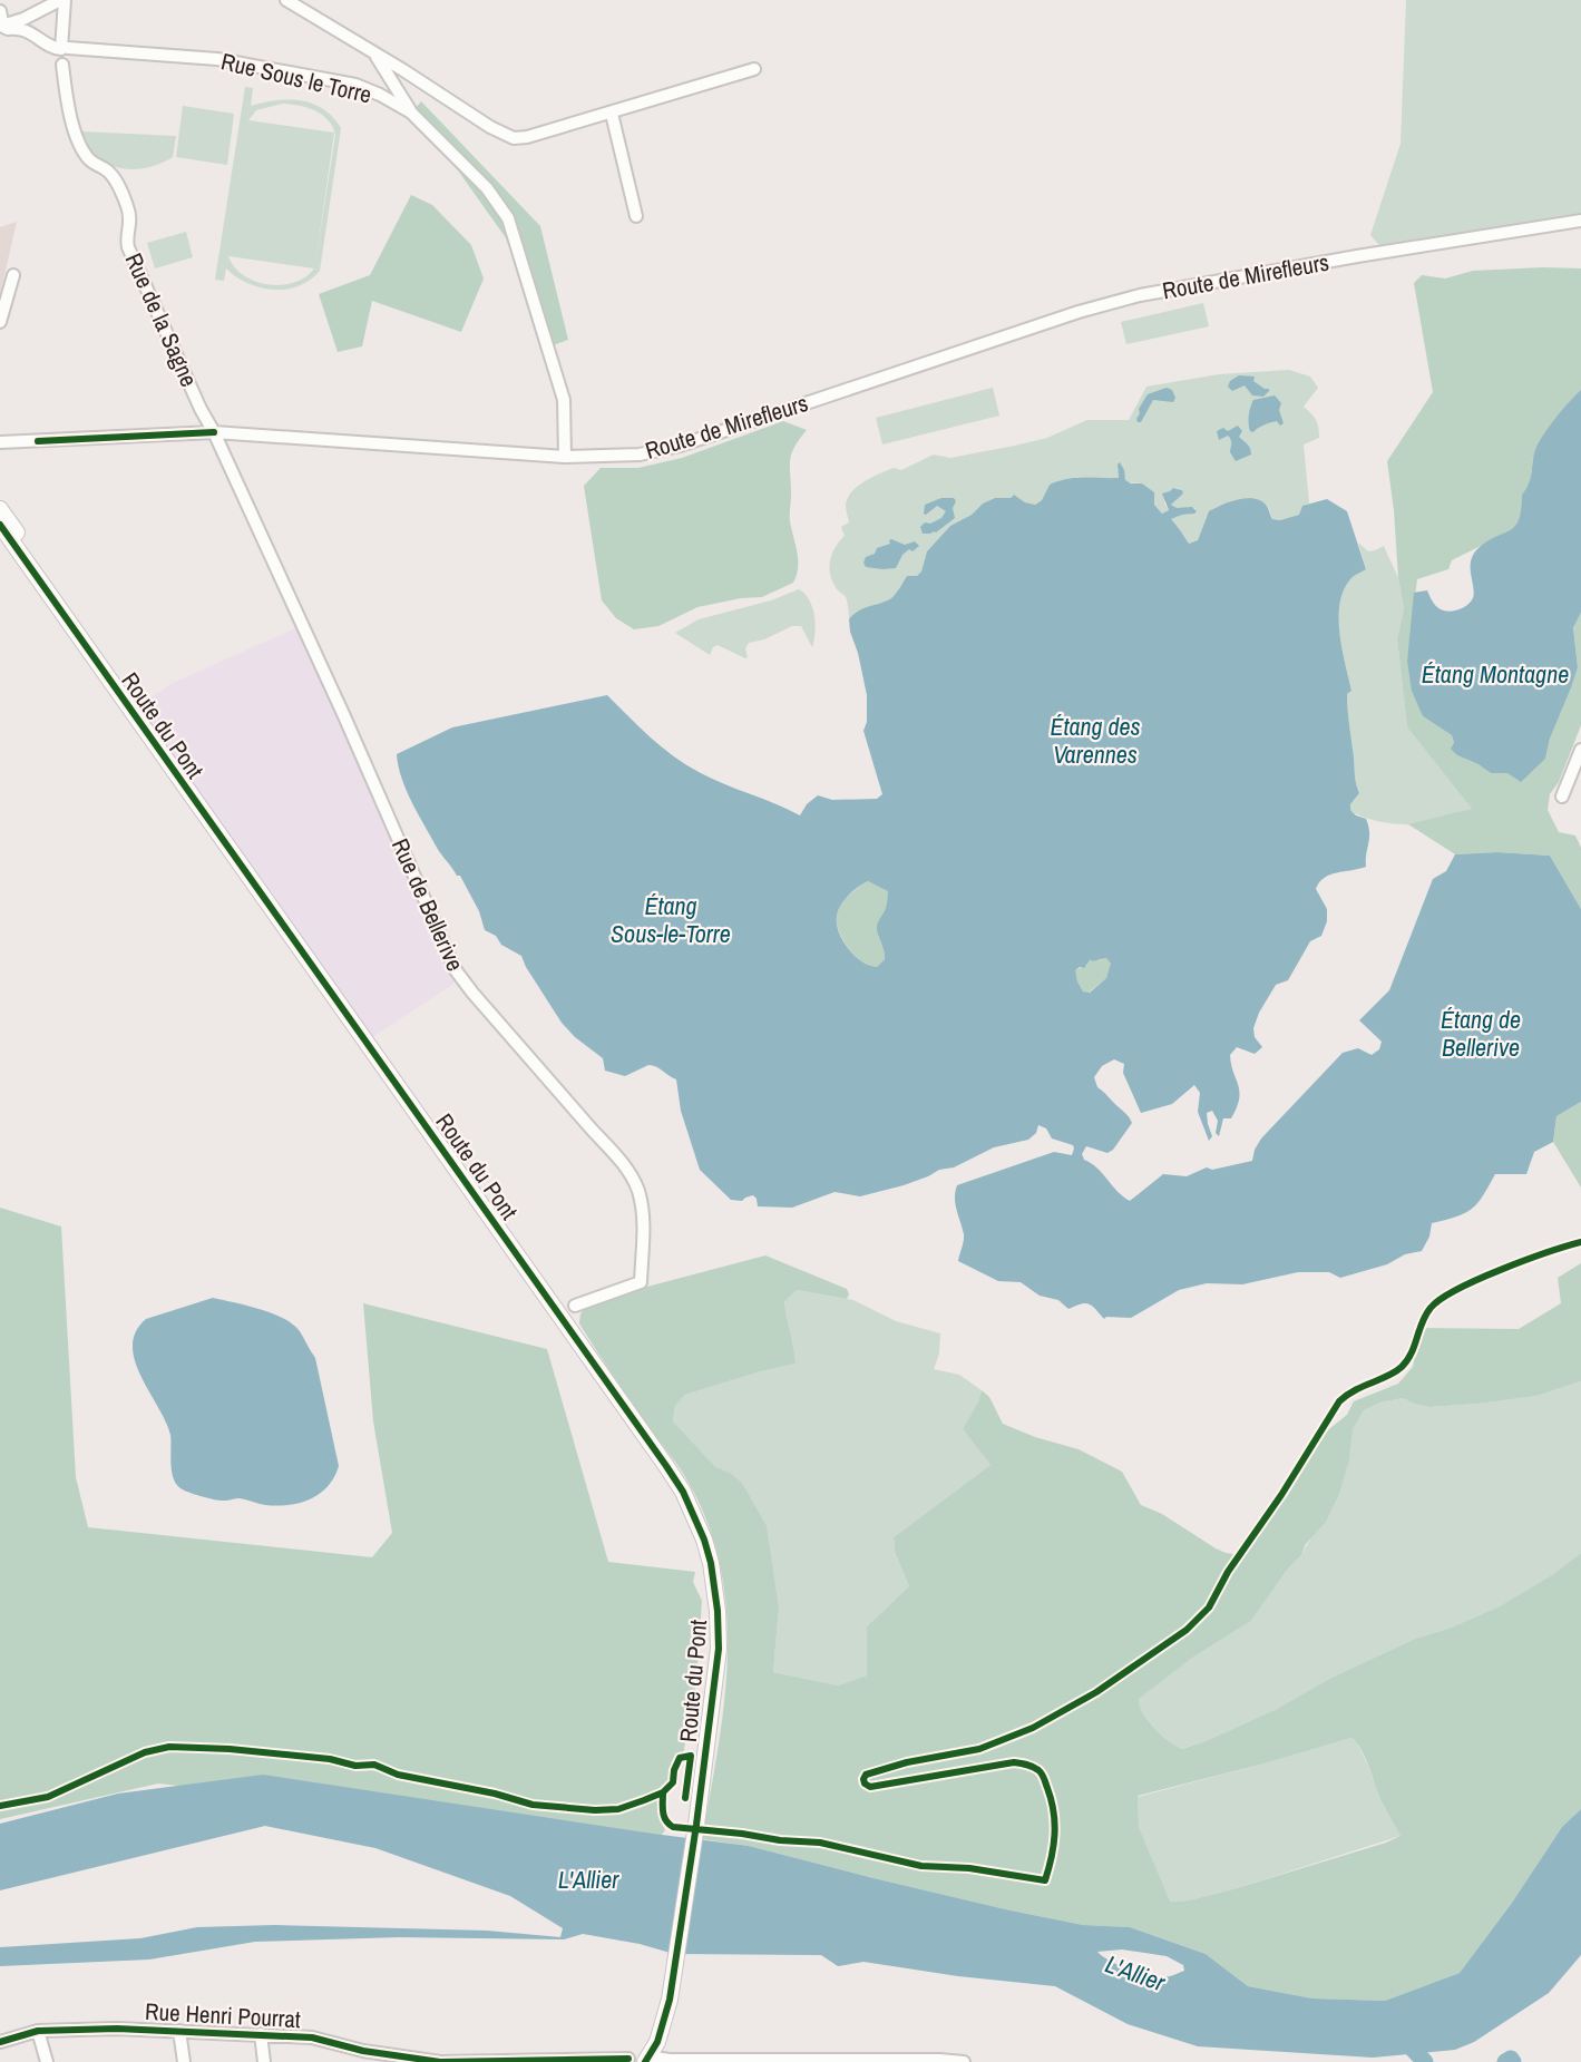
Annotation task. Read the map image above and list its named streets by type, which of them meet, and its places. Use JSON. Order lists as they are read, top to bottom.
{
  "streets": {
    "main road": ["Route du Pont"],
    "street": [
      "Rue Sous le Torre",
      "Route de Mirefleurs",
      "Rue de la Sagne",
      "Rue de Bellerive",
      "Rue Henri Pourrat"
    ]
  },
  "crossings": [
    ["Rue Sous le Torre", "Route de Mirefleurs"],
    ["Route de Mirefleurs", "Rue de la Sagne"],
    ["Route de Mirefleurs", "Rue de Bellerive"],
    ["Rue de la Sagne", "Rue de Bellerive"],
    ["Route du Pont", "Rue Henri Pourrat"]
  ],
  "water": [
    "Étang Montagne",
    "Étang des Varennes",
    "Étang Sous-le-Torre",
    "Étang de Bellerive",
    "L'Allier"
  ]
}
